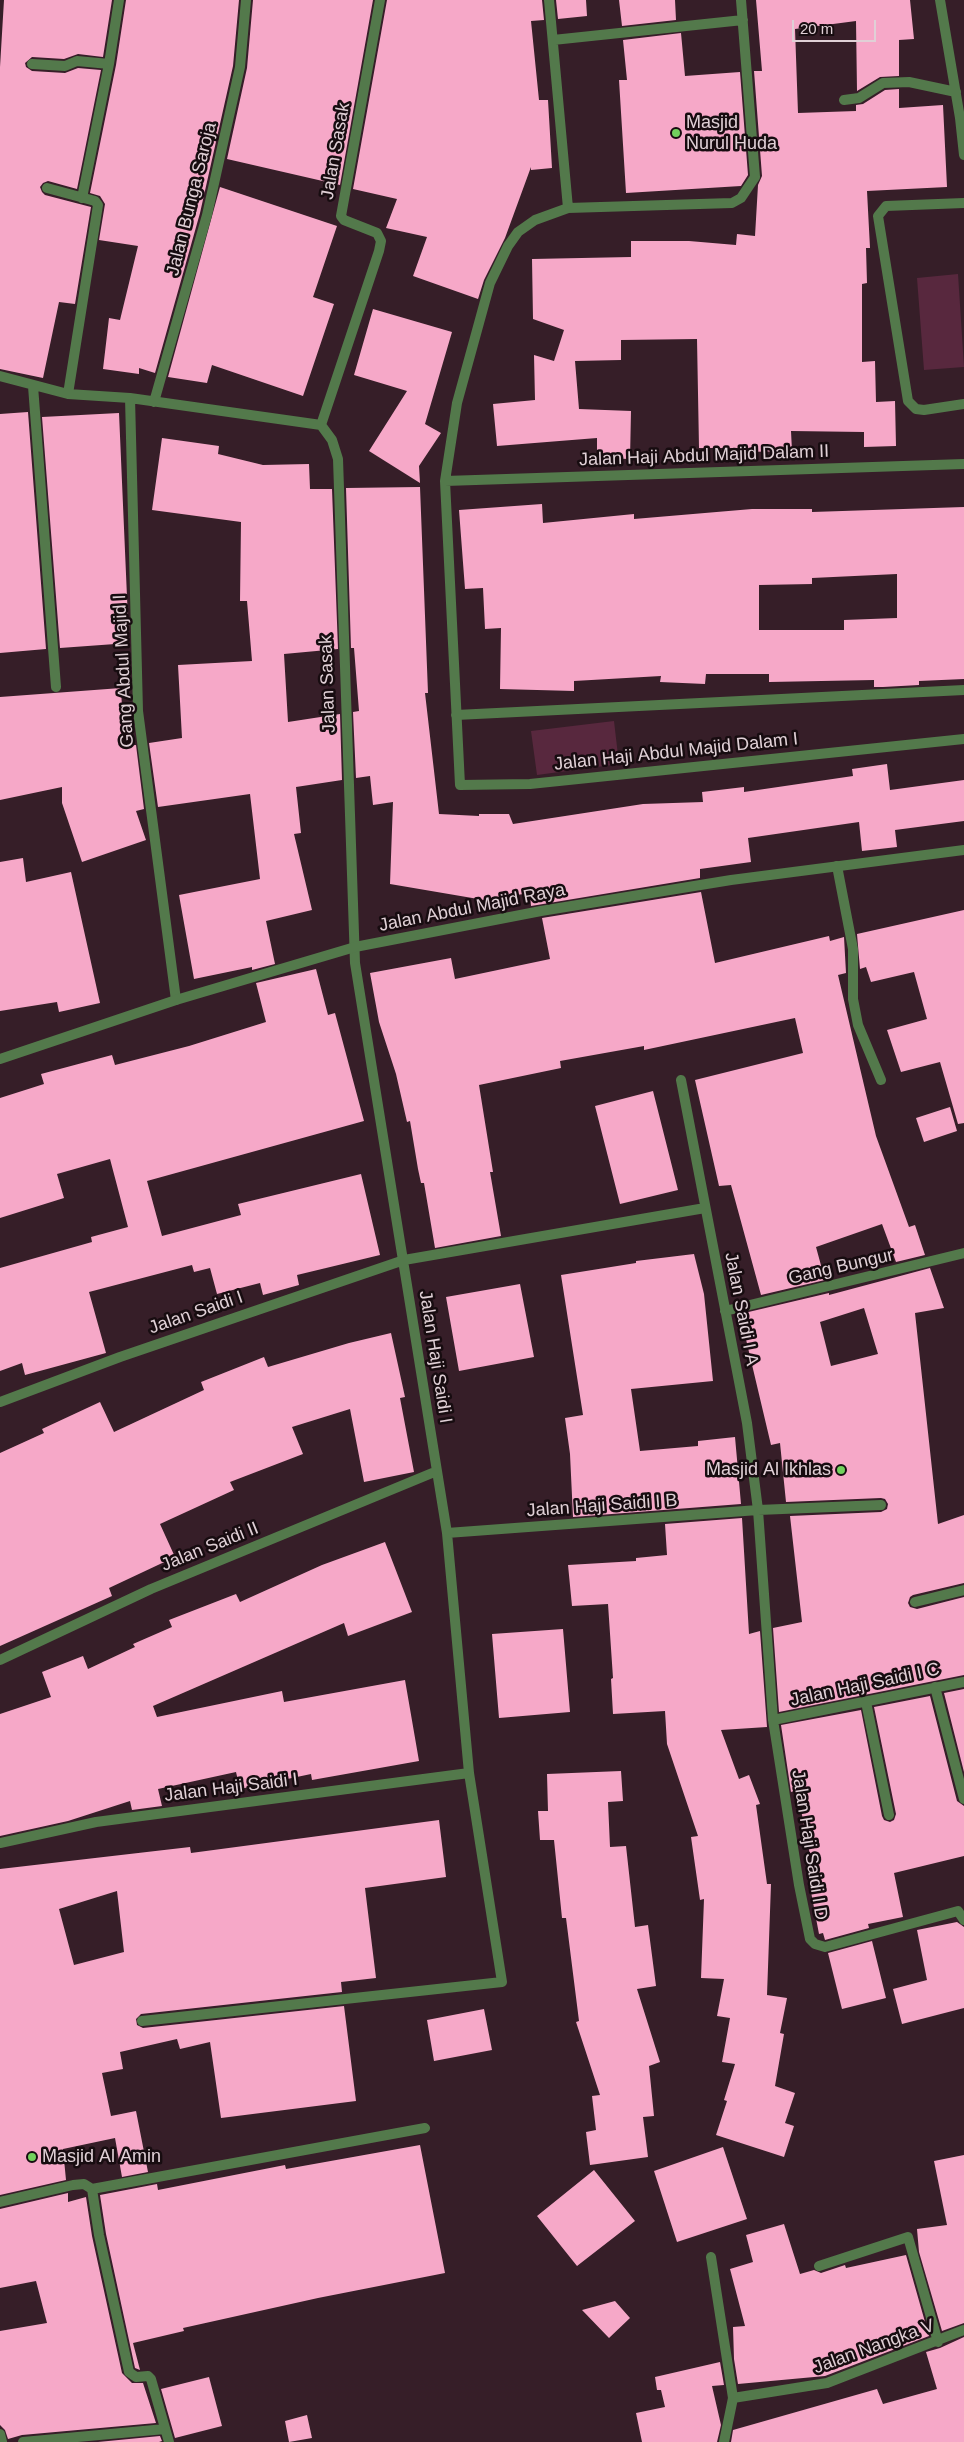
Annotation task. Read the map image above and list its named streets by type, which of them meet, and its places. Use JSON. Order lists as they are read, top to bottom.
{
  "streets": {
    "street": [
      "Jalan Sasak",
      "Jalan Bunga Saroja",
      "Jalan Haji Abdul Majid Dalam II",
      "Gang Abdul Majid I",
      "Jalan Haji Abdul Majid Dalam I",
      "Jalan Abdul Majid Raya",
      "Gang Bungur",
      "Jalan Saidi I A",
      "Jalan Saidi I",
      "Jalan Haji Saidi I",
      "Jalan Haji Saidi I B",
      "Jalan Saidi II",
      "Jalan Haji Saidi I C",
      "Jalan Haji Saidi I D",
      "Jalan Nangka V"
    ]
  },
  "crossings": [
    ["Jalan Sasak", "Jalan Abdul Majid Raya"],
    ["Jalan Sasak", "Jalan Haji Saidi I"],
    ["Jalan Haji Abdul Majid Dalam II", "Jalan Haji Abdul Majid Dalam I"],
    ["Gang Abdul Majid I", "Jalan Abdul Majid Raya"],
    ["Jalan Abdul Majid Raya", "Jalan Haji Saidi I"],
    ["Gang Bungur", "Jalan Saidi I A"],
    ["Jalan Saidi I A", "Jalan Haji Saidi I B"],
    ["Jalan Saidi I A", "Jalan Haji Saidi I C"],
    ["Jalan Saidi I A", "Jalan Haji Saidi I D"],
    ["Jalan Saidi I", "Jalan Haji Saidi I"],
    ["Jalan Haji Saidi I", "Jalan Haji Saidi I B"],
    ["Jalan Haji Saidi I", "Jalan Saidi II"],
    ["Jalan Haji Saidi I C", "Jalan Haji Saidi I D"]
  ],
  "places": ["Masjid Nurul Huda", "Masjid Al Ikhlas", "Masjid Al Amin"],
  "scale_bar": "20 m"
}
